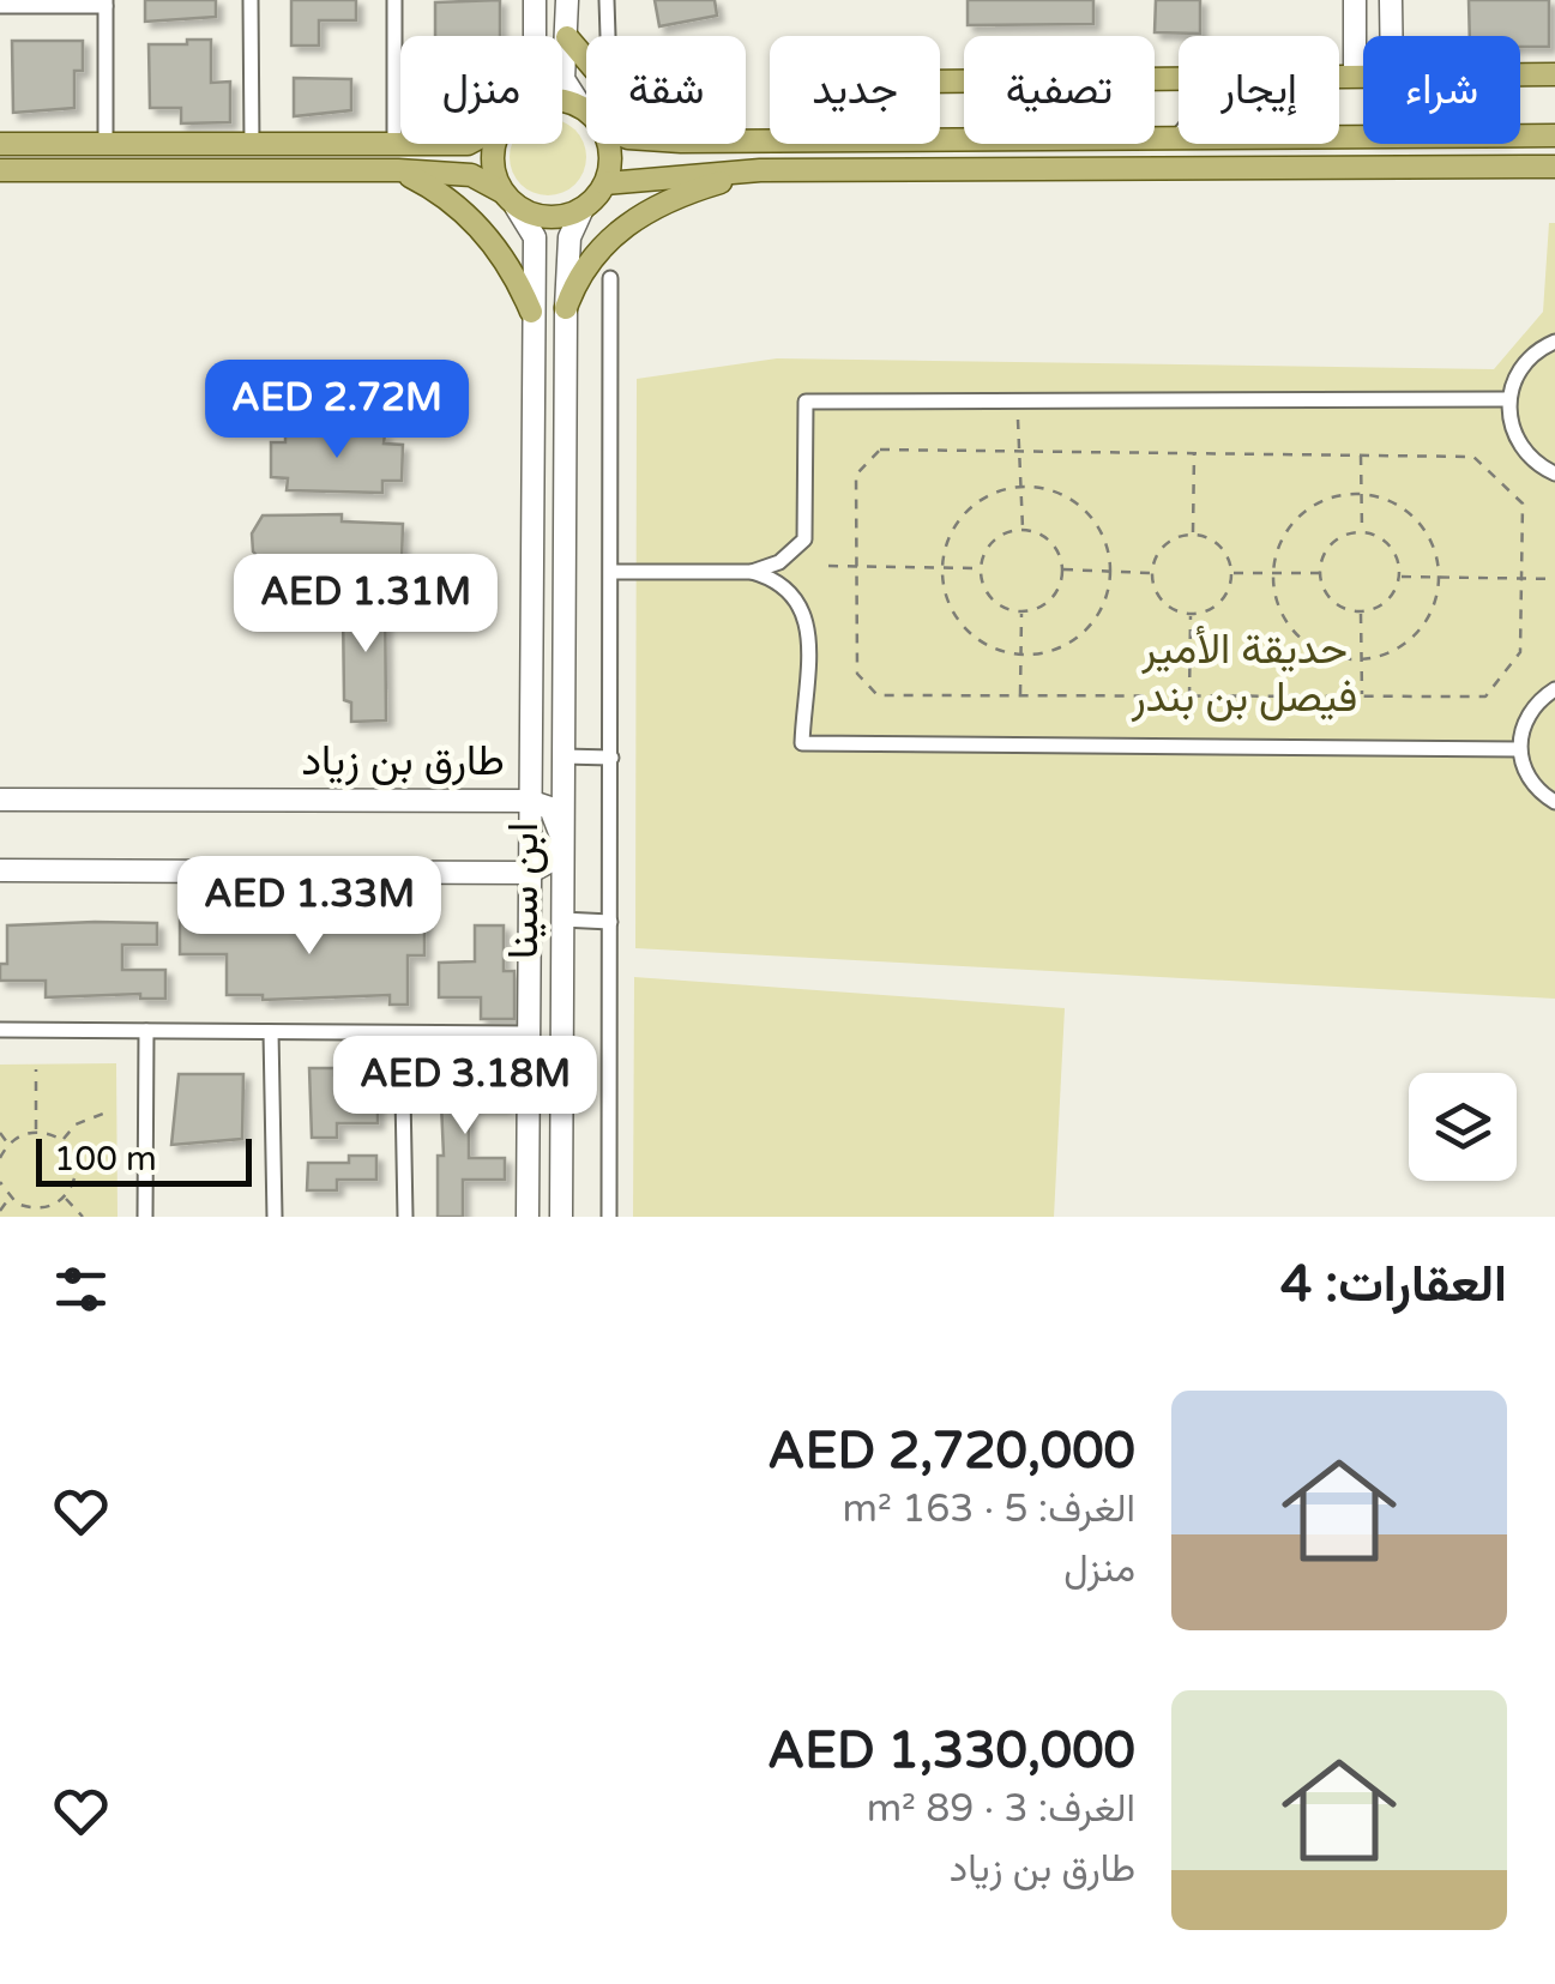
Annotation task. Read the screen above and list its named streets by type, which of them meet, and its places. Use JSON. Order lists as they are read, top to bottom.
{
  "streets": {
    "street": ["طارق بن زياد", "ابن سينا"]
  },
  "crossings": [
    ["طارق بن زياد", "ابن سينا"]
  ],
  "parks": ["حديقة الأمير فيصل بن بندر"],
  "scale_bar": "100 m",
  "page": {
    "chip": [
      "شراء",
      "إيجار",
      "تصفية",
      "جديد",
      "شقة",
      "منزل"
    ],
    "price": [
      "AED 2.72M",
      "AED 1.31M",
      "AED 1.33M",
      "AED 3.18M"
    ],
    "scale": "100 m",
    "heading": "العقارات: 4",
    "list": [
      {
        "name": "AED 2,720,000",
        "note": "الغرف: 5 · 163 m² · منزل"
      },
      {
        "name": "AED 1,330,000",
        "note": "الغرف: 3 · 89 m² · طارق بن زياد"
      }
    ]
  }
}
